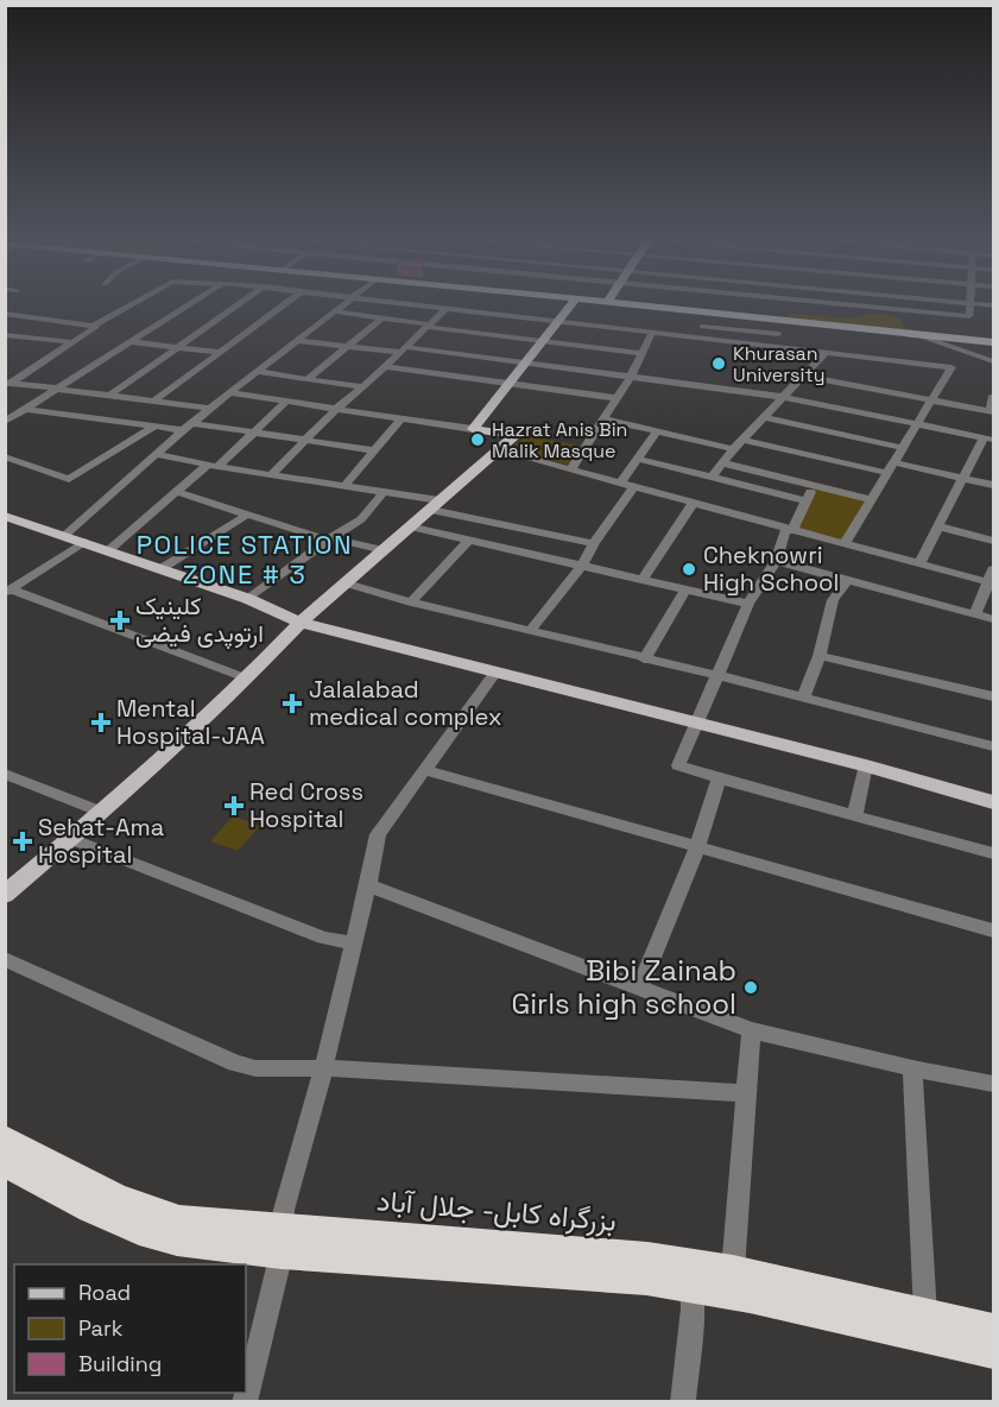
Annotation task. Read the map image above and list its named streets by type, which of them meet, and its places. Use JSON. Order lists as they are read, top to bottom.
{
  "streets": {
    "highway": ["بزرگراه کابل- جلال آباد"]
  },
  "districts": ["POLICE STATION ZONE # 3"],
  "places": {
    "other": [
      "Khurasan University",
      "Hazrat Anis Bin Malik Masque",
      "Cheknowri High School",
      "Bibi Zainab Girls high school"
    ],
    "health": [
      "کلینیک ارتوپدی فیضی",
      "Jalalabad medical complex",
      "Mental Hospital-JAA",
      "Red Cross Hospital",
      "Sehat-Ama Hospital"
    ]
  },
  "legend": ["Road", "Park", "Building"]
}
